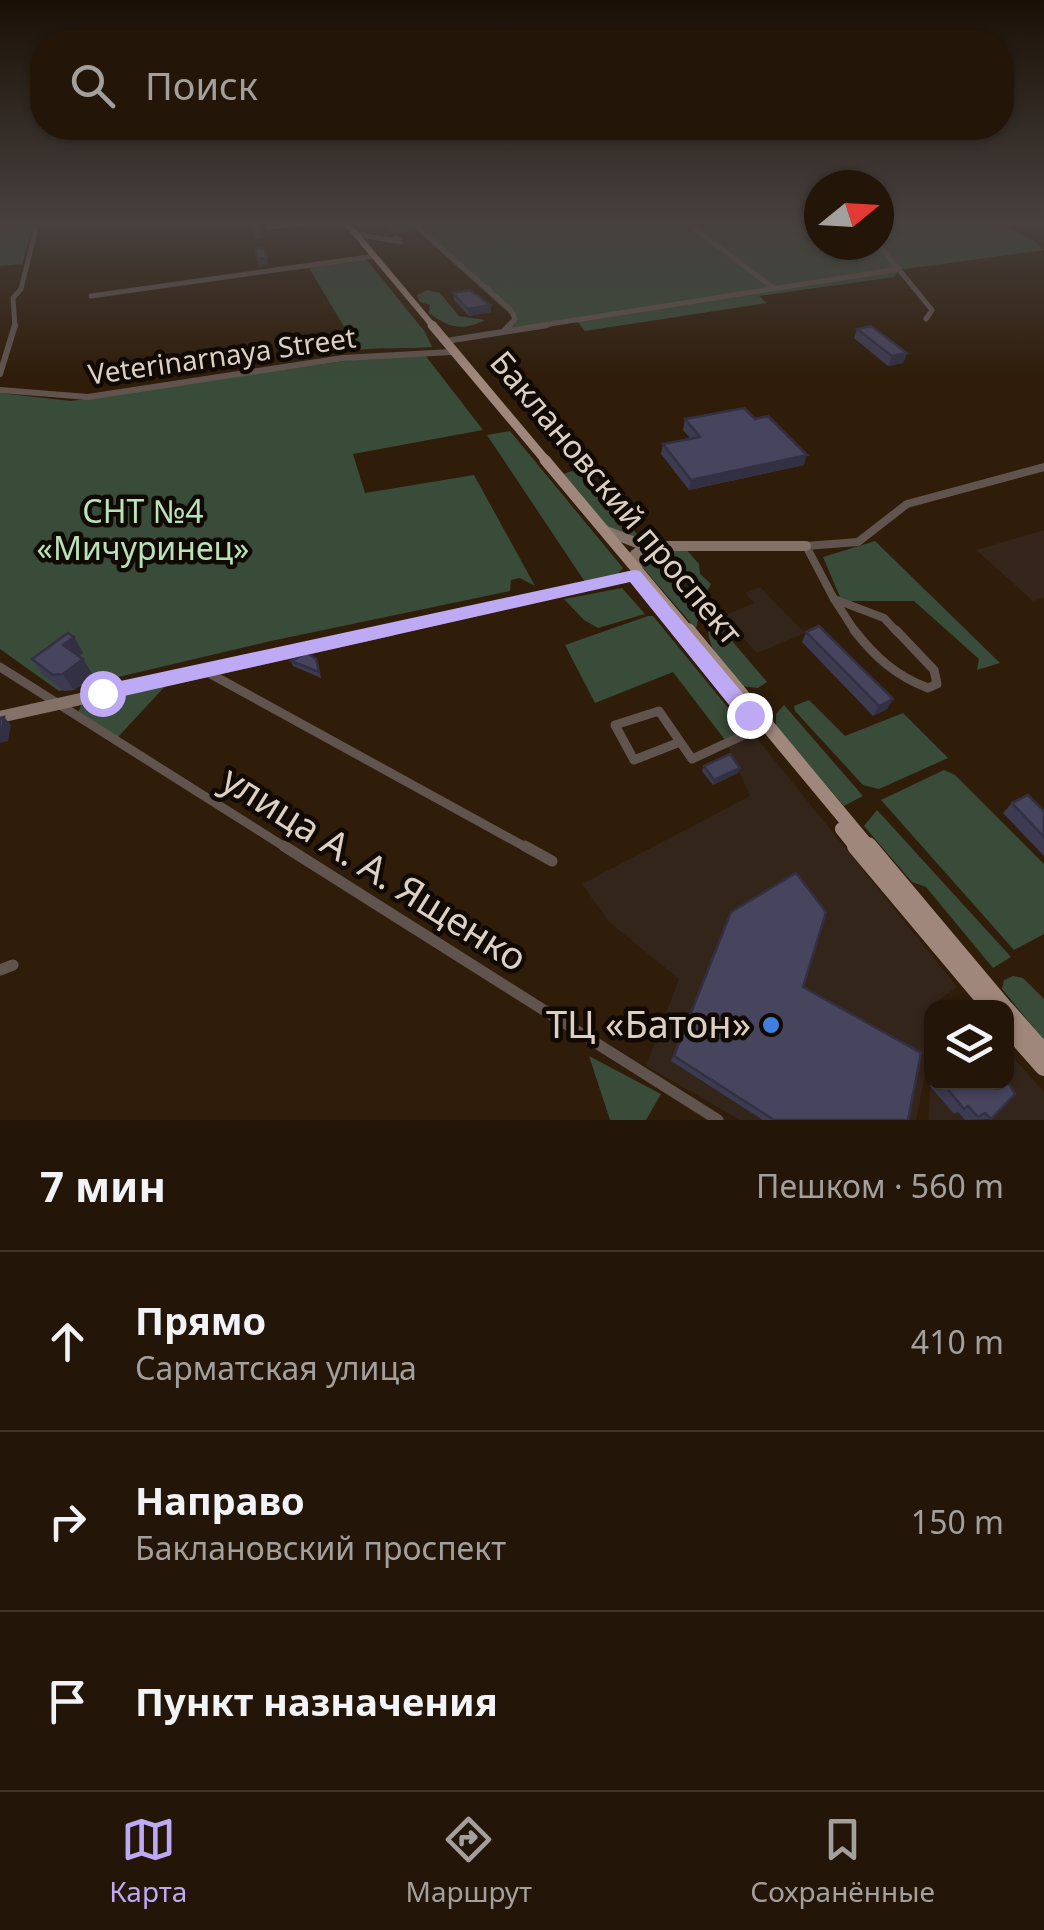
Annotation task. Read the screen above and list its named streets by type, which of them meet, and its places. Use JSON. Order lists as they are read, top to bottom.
{
  "streets": {
    "main road": ["Баклановский проспект"],
    "street": ["Veterinarnaya Street", "улица А. А. Ященко"]
  },
  "crossings": [
    ["Veterinarnaya Street", "Баклановский проспект"]
  ],
  "parks": ["СНТ №4 «Мичуринец»"],
  "places": ["ТЦ «Батон»"],
  "north": "right",
  "page": {
    "search": "Поиск",
    "heading": ["7 мин", "Пешком · 560 m"],
    "list": [
      ["Прямо", "Сарматская улица", "410 m"],
      ["Направо", "Баклановский проспект", "150 m"],
      "Пункт назначения"
    ],
    "nav": ["Карта", "Маршрут", "Сохранённые"]
  }
}
